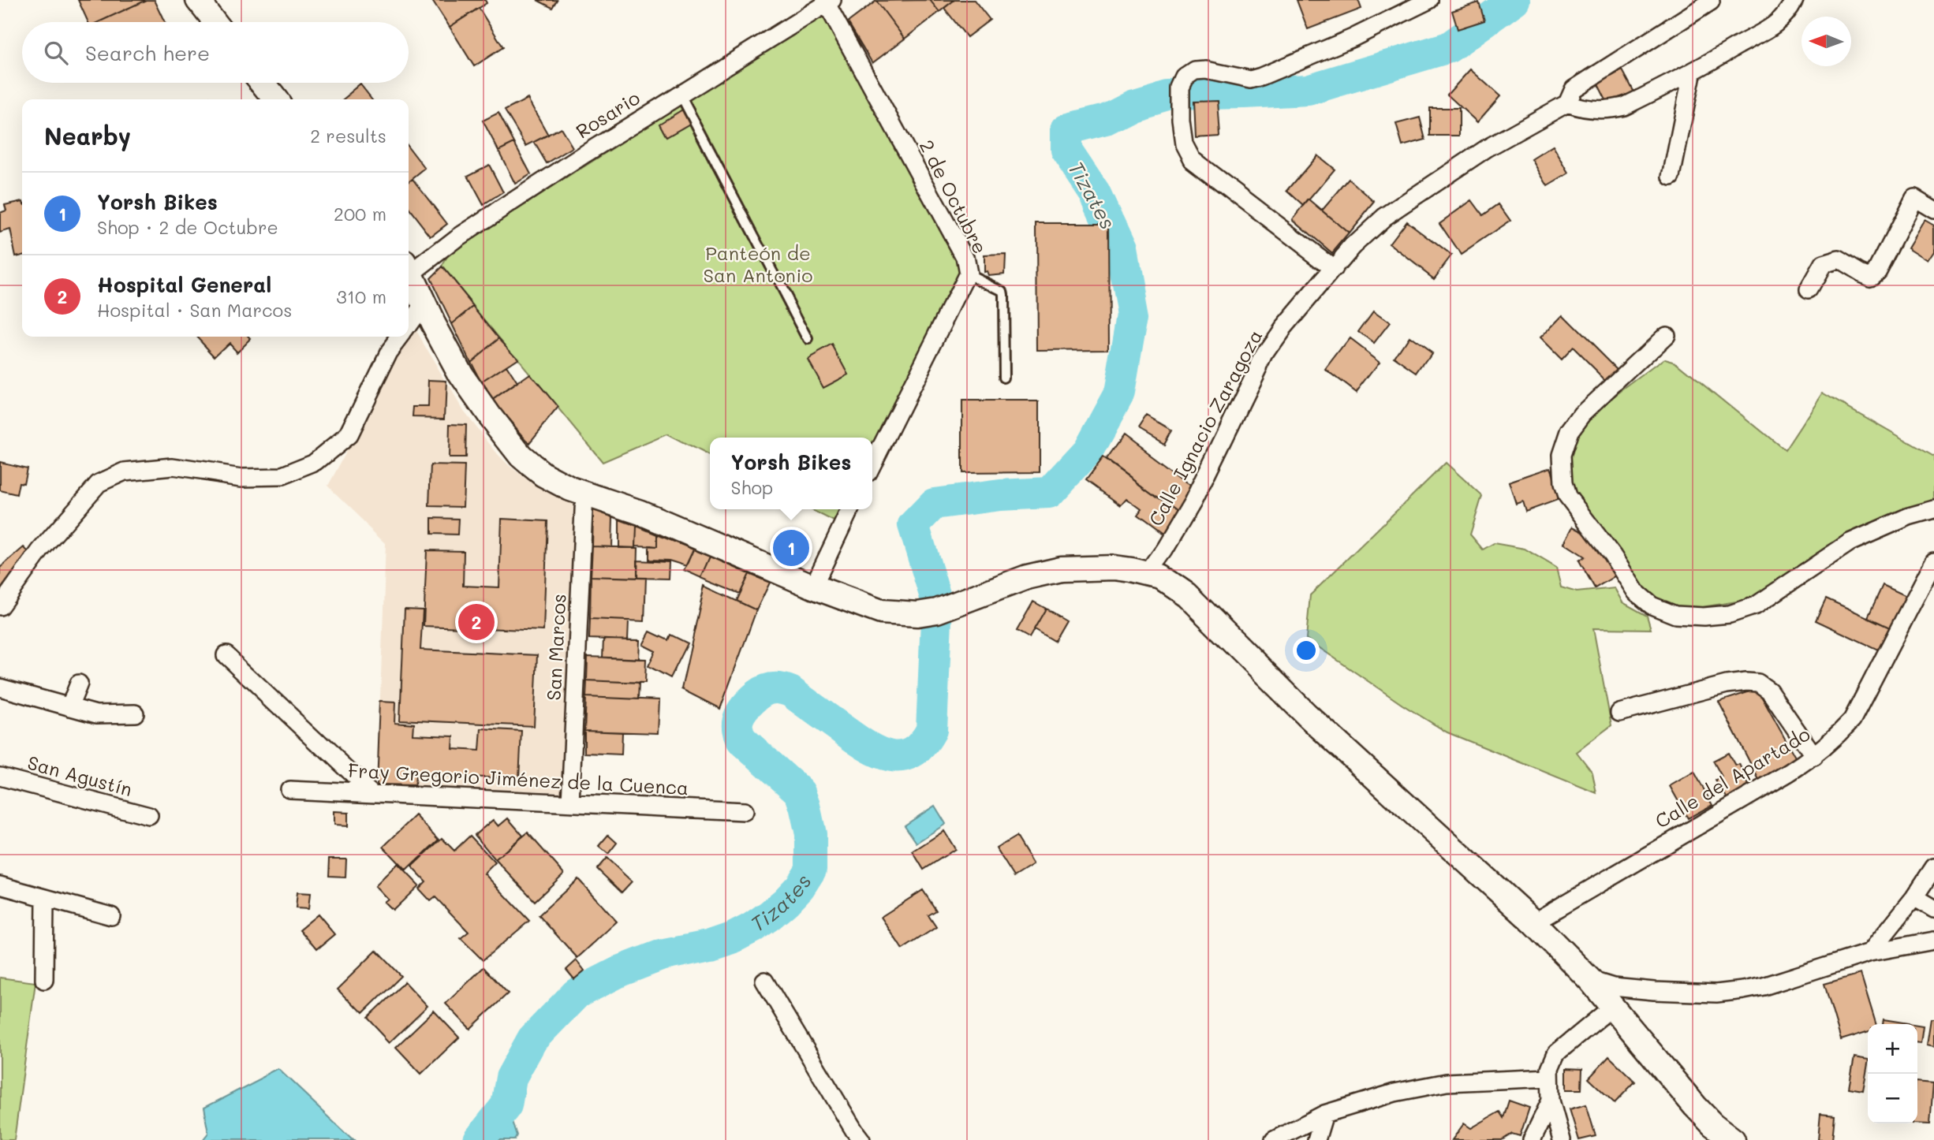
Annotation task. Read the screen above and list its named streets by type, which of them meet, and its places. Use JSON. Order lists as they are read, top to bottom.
{
  "streets": {
    "street": [
      "Rosario",
      "2 de Octubre",
      "Calle Ignacio Zaragoza",
      "San Marcos",
      "San Agustín",
      "Calle del Apartado",
      "Fray Gregorio Jiménez de la Cuenca"
    ]
  },
  "crossings": [
    ["Rosario", "2 de Octubre"],
    ["San Marcos", "Fray Gregorio Jiménez de la Cuenca"]
  ],
  "water": ["Tizates"],
  "parks": ["Panteón de San Antonio"],
  "north": "left",
  "page": {
    "search": "Search here",
    "heading": ["Nearby", "2 results"],
    "list": [
      {
        "mark": "1",
        "name": "Yorsh Bikes",
        "note": "Shop · 2 de Octubre",
        "value": "200 m"
      },
      {
        "mark": "2",
        "name": "Hospital General",
        "note": "Hospital · San Marcos",
        "value": "310 m"
      }
    ],
    "popup": ["Yorsh Bikes", "Shop"],
    "pins": ["1", "2"],
    "map_buttons": ["+", "−"]
  }
}
